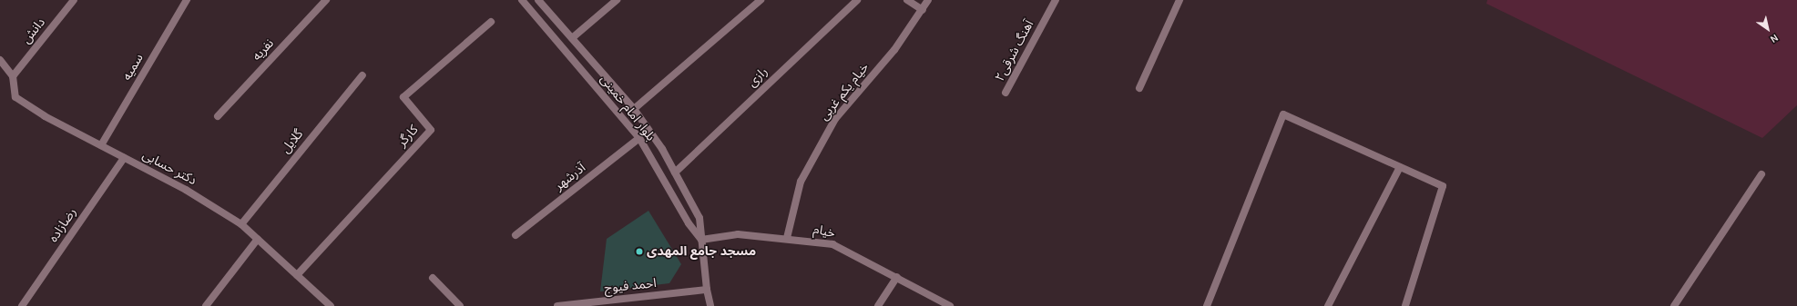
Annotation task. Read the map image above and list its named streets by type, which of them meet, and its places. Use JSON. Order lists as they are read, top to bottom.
{
  "streets": {
    "street": [
      "دانش",
      "نفریه",
      "آهنگ شرقی۲",
      "سمیه",
      "رازی",
      "خیام یکم غربی",
      "بلوار امام خمینی",
      "کارگر",
      "گلایل",
      "دکتر حسابی",
      "آذرشهر",
      "رضازاده",
      "خیام",
      "احمد فیوج"
    ]
  },
  "crossings": [
    ["دانش", "دکتر حسابی"],
    ["سمیه", "دکتر حسابی"],
    ["رازی", "بلوار امام خمینی"],
    ["خیام یکم غربی", "خیام"],
    ["بلوار امام خمینی", "آذرشهر"],
    ["بلوار امام خمینی", "خیام"],
    ["بلوار امام خمینی", "احمد فیوج"],
    ["کارگر", "دکتر حسابی"],
    ["گلایل", "دکتر حسابی"],
    ["دکتر حسابی", "رضازاده"]
  ],
  "places": ["مسجد جامع المهدی"],
  "north": "bottom right"
}
